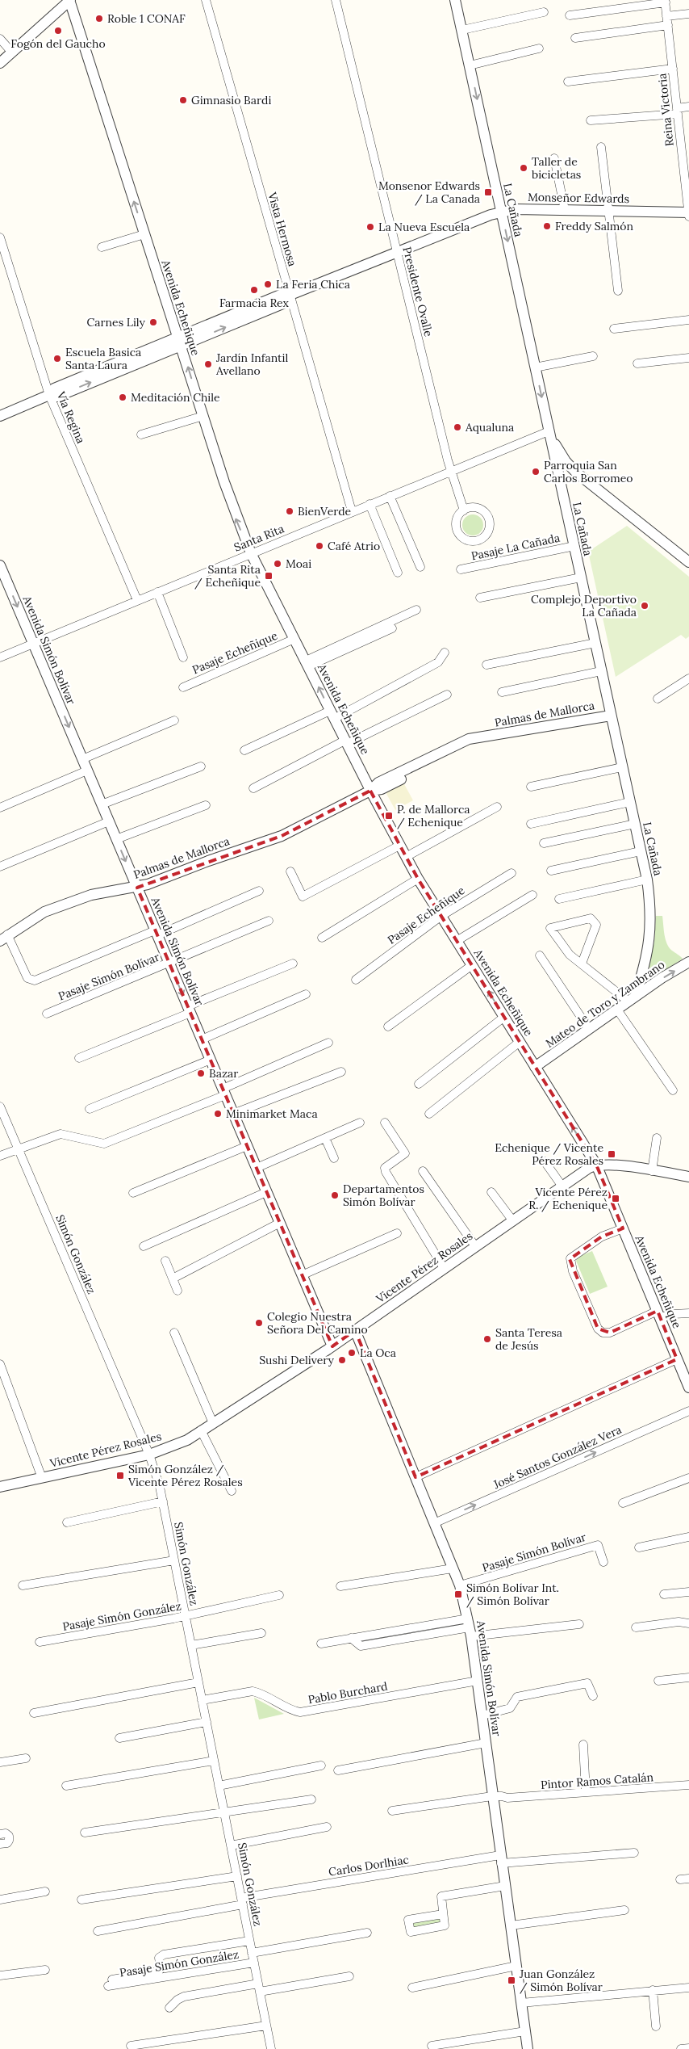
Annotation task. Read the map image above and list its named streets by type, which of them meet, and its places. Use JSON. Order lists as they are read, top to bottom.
{
  "streets": {
    "street": [
      "Reina Victoria",
      "Monseñor Edwards",
      "La Cañada",
      "Vista Hermosa",
      "Presidente Ovalle",
      "Avenida Echeñique",
      "Vía Regina",
      "Santa Rita",
      "Pasaje La Cañada",
      "Avenida Simón Bolívar",
      "Pasaje Echeñique",
      "Palmas de Mallorca",
      "Pasaje Simón Bolívar",
      "Mateo de Toro y Zambrano",
      "Simón González",
      "Vicente Pérez Rosales",
      "José Santos González Vera",
      "Pasaje Simón González",
      "Pablo Burchard",
      "Pintor Ramos Catalán",
      "Carlos Dorlhiac"
    ]
  },
  "crossings": [
    ["Reina Victoria", "Monseñor Edwards"],
    ["Monseñor Edwards", "La Cañada"],
    ["Monseñor Edwards", "Vista Hermosa"],
    ["Monseñor Edwards", "Presidente Ovalle"],
    ["Monseñor Edwards", "Avenida Echeñique"],
    ["Monseñor Edwards", "Vía Regina"],
    ["La Cañada", "Santa Rita"],
    ["La Cañada", "Pasaje La Cañada"],
    ["La Cañada", "Palmas de Mallorca"],
    ["La Cañada", "Mateo de Toro y Zambrano"],
    ["Vista Hermosa", "Santa Rita"],
    ["Presidente Ovalle", "Santa Rita"],
    ["Avenida Echeñique", "Santa Rita"],
    ["Avenida Echeñique", "Pasaje Echeñique"],
    ["Avenida Echeñique", "Palmas de Mallorca"],
    ["Avenida Echeñique", "Mateo de Toro y Zambrano"],
    ["Avenida Echeñique", "Vicente Pérez Rosales"],
    ["Vía Regina", "Santa Rita"],
    ["Santa Rita", "Avenida Simón Bolívar"],
    ["Avenida Simón Bolívar", "Palmas de Mallorca"],
    ["Avenida Simón Bolívar", "Pasaje Simón Bolívar"],
    ["Avenida Simón Bolívar", "Vicente Pérez Rosales"],
    ["Avenida Simón Bolívar", "José Santos González Vera"],
    ["Avenida Simón Bolívar", "Pablo Burchard"],
    ["Avenida Simón Bolívar", "Pintor Ramos Catalán"],
    ["Avenida Simón Bolívar", "Carlos Dorlhiac"],
    ["Palmas de Mallorca", "Pasaje Simón Bolívar"],
    ["Simón González", "Vicente Pérez Rosales"],
    ["Simón González", "Pasaje Simón González"],
    ["Simón González", "Pablo Burchard"],
    ["Simón González", "Carlos Dorlhiac"]
  ],
  "one_way": ["La Cañada", "Avenida Echeñique"],
  "places": {
    "other": [
      "Roble 1 CONAF",
      "Fogón del Gaucho",
      "Gimnasio Bardi",
      "Taller de bicicletas",
      "Freddy Salmón",
      "La Nueva Escuela",
      "La Feria Chica",
      "Farmacia Rex",
      "Carnes Lily",
      "Escuela Basica Santa Laura",
      "Jardín Infantil Avellano",
      "Meditación Chile",
      "Aqualuna",
      "Parroquia San Carlos Borromeo",
      "BienVerde",
      "Café Atrio",
      "Moai",
      "Complejo Deportivo La Cañada",
      "Bazar",
      "Minimarket Maca",
      "Departamentos Simón Bolívar",
      "Colegio Nuestra Señora Del Camino",
      "Santa Teresa de Jesús",
      "La Oca",
      "Sushi Delivery"
    ],
    "transit": [
      "Monsenor Edwards / La Canada",
      "Santa Rita / Echeñique",
      "P. de Mallorca / Echenique",
      "Echenique / Vicente Pérez Rosales",
      "Vicente Pérez R. / Echenique",
      "Simón González / Vicente Pérez Rosales",
      "Simón Bolívar Int. / Simón Bolívar",
      "Juan González / Simón Bolívar"
    ]
  }
}
